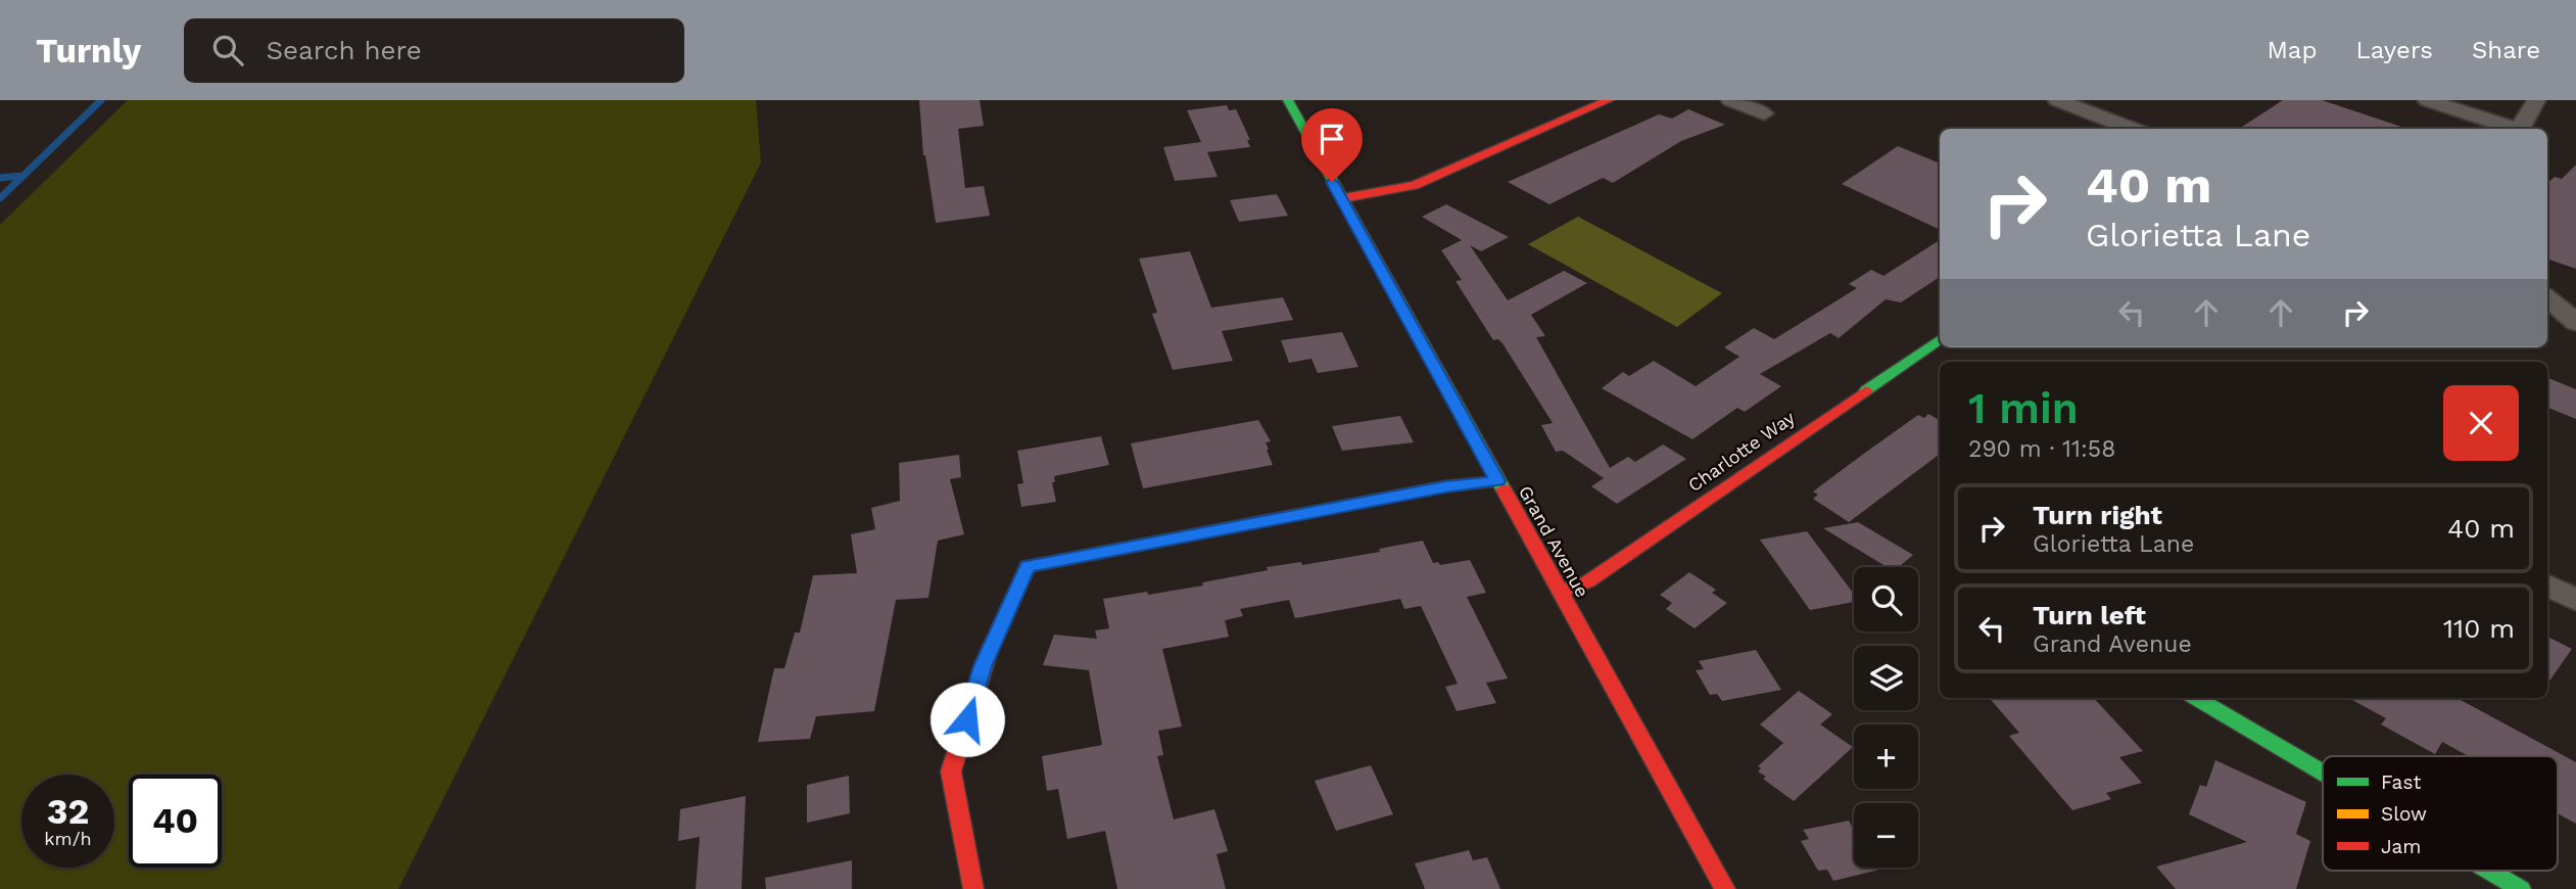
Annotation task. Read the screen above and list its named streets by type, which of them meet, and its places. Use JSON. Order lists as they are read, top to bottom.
{
  "streets": {
    "street": ["Charlotte Way", "Grand Avenue"]
  },
  "crossings": [
    ["Charlotte Way", "Grand Avenue"]
  ],
  "legend": ["Fast", "Slow", "Jam"],
  "page": {
    "header": "Turnly",
    "search": "Search here",
    "nav": ["Map", "Layers", "Share"],
    "turn": ["40 m", "Glorietta Lane"],
    "heading": ["1 min", "290 m · 11:58"],
    "list": [
      {
        "name": "Turn right",
        "note": "Glorietta Lane",
        "value": "40 m"
      },
      {
        "name": "Turn left",
        "note": "Grand Avenue",
        "value": "110 m"
      }
    ],
    "map_buttons": ["+", "−"],
    "speed": "32 km/h",
    "limit": "40"
  }
}
